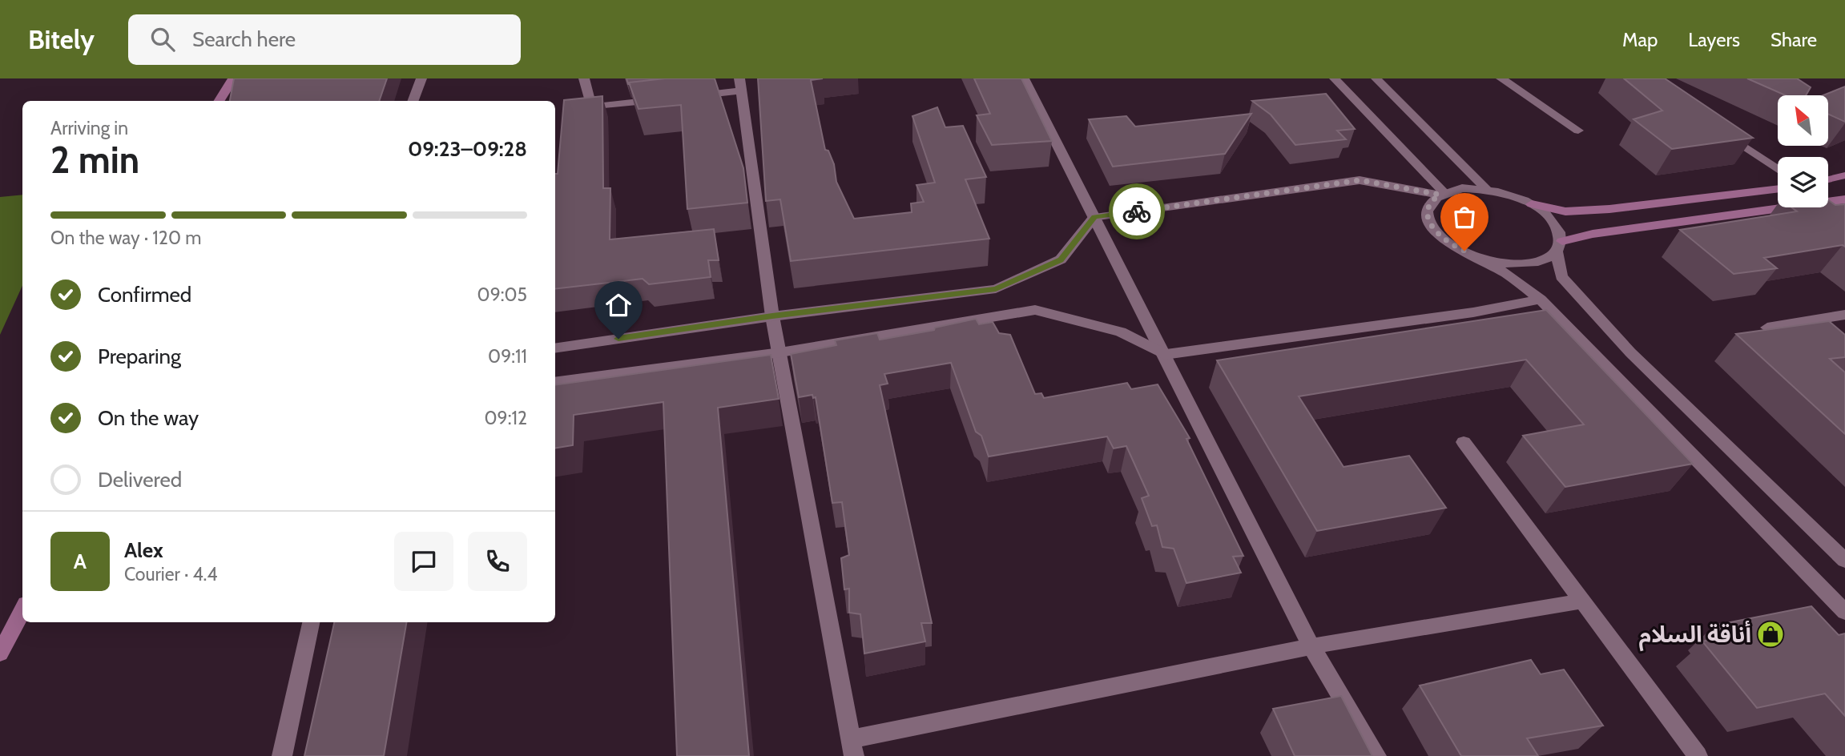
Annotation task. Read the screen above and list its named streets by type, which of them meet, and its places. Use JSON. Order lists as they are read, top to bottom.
{
  "places": {
    "shop": ["أناقة السلام"]
  },
  "north": "top left",
  "page": {
    "header": "Bitely",
    "search": "Search here",
    "nav": ["Map", "Layers", "Share"],
    "heading": ["2 min", "Arriving in", "09:23–09:28"],
    "panel": ["Alex", "Courier · 4.4"],
    "bar": "On the way · 120 m",
    "list": [
      ["Confirmed", "09:05"],
      ["Preparing", "09:11"],
      ["On the way", "09:12"],
      "Delivered"
    ],
    "round": "A"
  }
}
